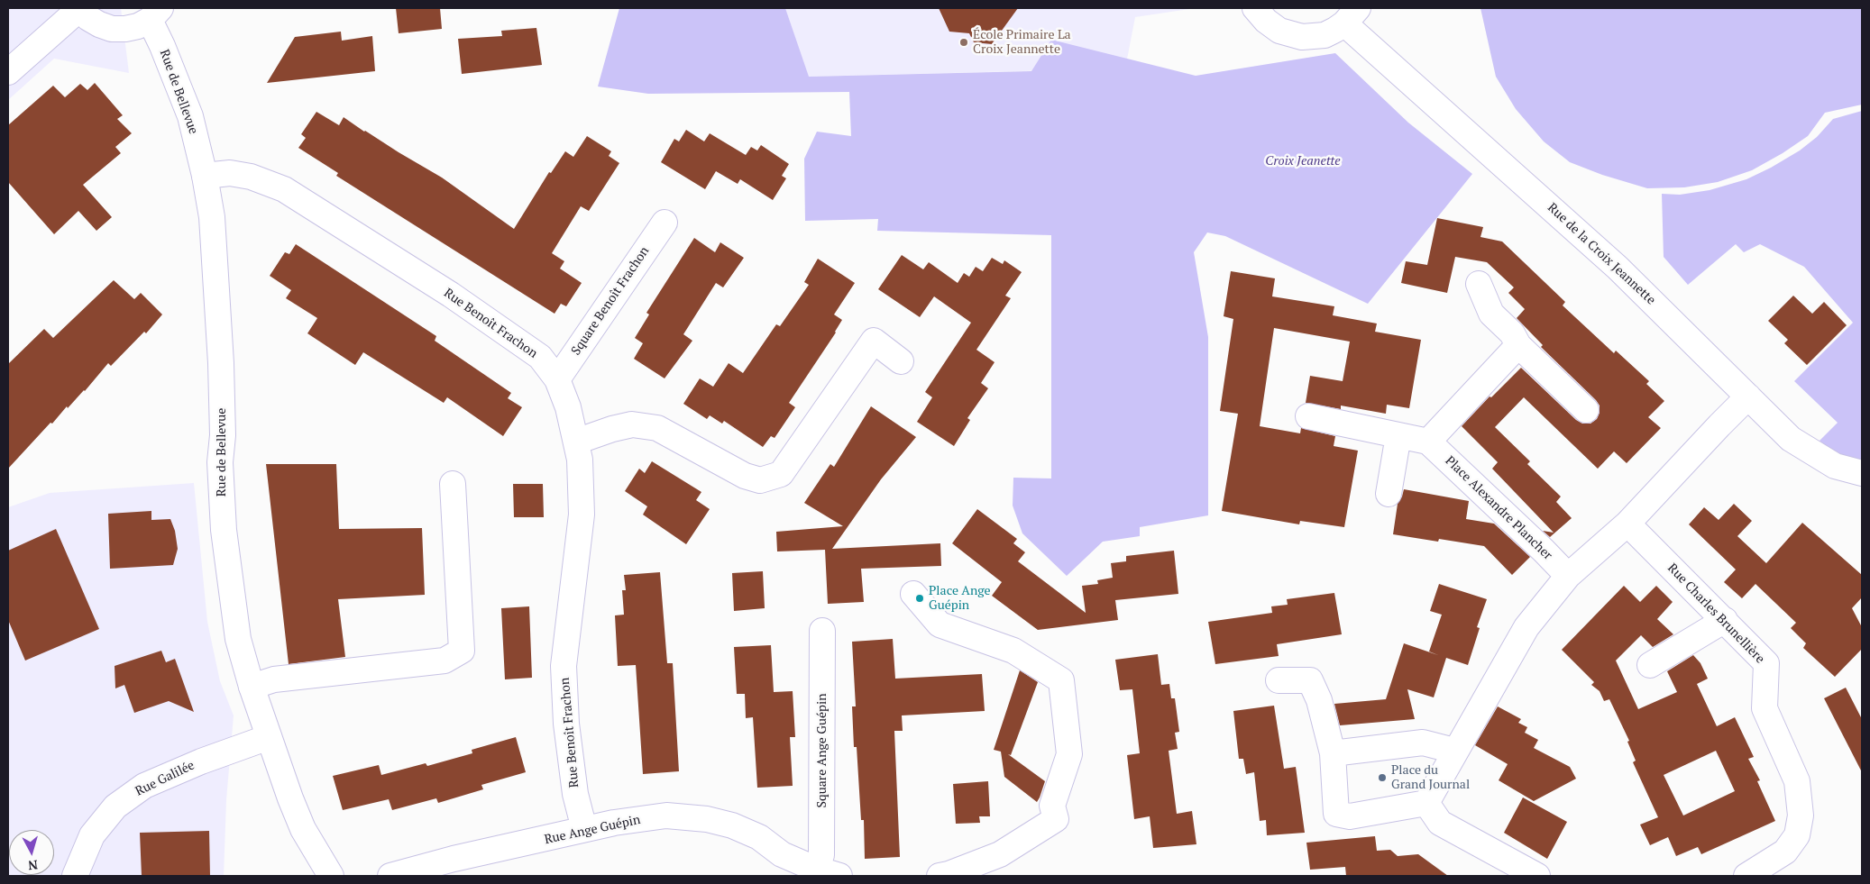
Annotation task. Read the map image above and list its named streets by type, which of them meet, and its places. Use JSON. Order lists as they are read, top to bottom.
{
  "streets": {
    "street": [
      "Rue de Bellevue",
      "Rue de la Croix Jeannette",
      "Square Benoît Frachon",
      "Rue Benoît Frachon",
      "Place Alexandre Plancher",
      "Rue Charles Brunellière",
      "Square Ange Guépin",
      "Rue Galilée",
      "Rue Ange Guépin"
    ]
  },
  "crossings": [
    ["Rue de Bellevue", "Rue Benoît Frachon"],
    ["Rue de Bellevue", "Rue Galilée"],
    ["Square Benoît Frachon", "Rue Benoît Frachon"],
    ["Rue Benoît Frachon", "Rue Ange Guépin"],
    ["Square Ange Guépin", "Rue Ange Guépin"]
  ],
  "parks": ["Croix Jeanette"],
  "places": ["École Primaire La Croix Jeannette", "Place Ange Guépin", "Place du Grand Journal"],
  "north": "bottom"
}
